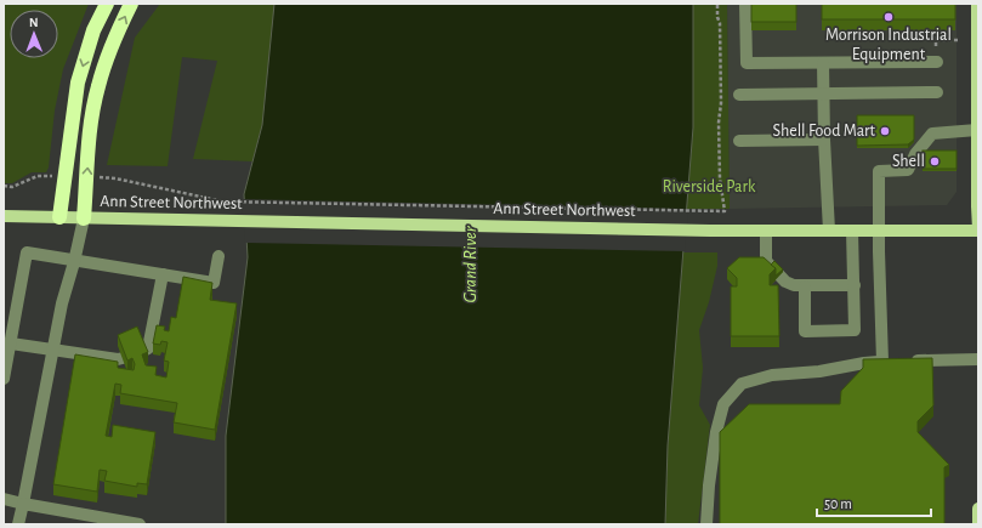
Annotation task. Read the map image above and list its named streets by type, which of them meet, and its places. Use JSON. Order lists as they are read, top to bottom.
{
  "streets": {
    "main road": ["Ann Street Northwest"]
  },
  "water": ["Grand River"],
  "parks": ["Riverside Park"],
  "places": ["Morrison Industrial Equipment", "Shell Food Mart", "Shell"],
  "scale_bar": "50 m",
  "north": "top"
}
